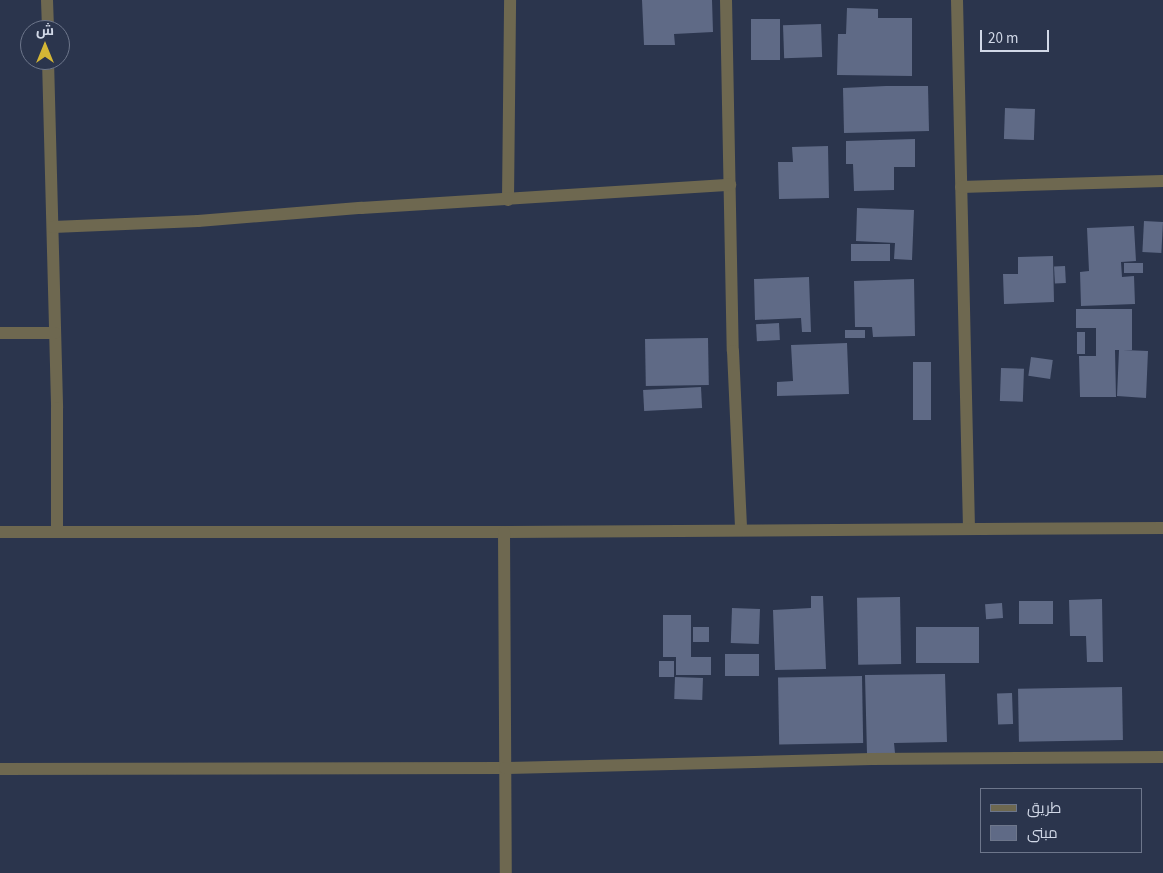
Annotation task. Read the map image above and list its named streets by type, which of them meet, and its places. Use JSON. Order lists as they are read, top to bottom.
{
  "legend": ["طريق", "مبنى"],
  "scale_bar": "20 m",
  "north": "top"
}
